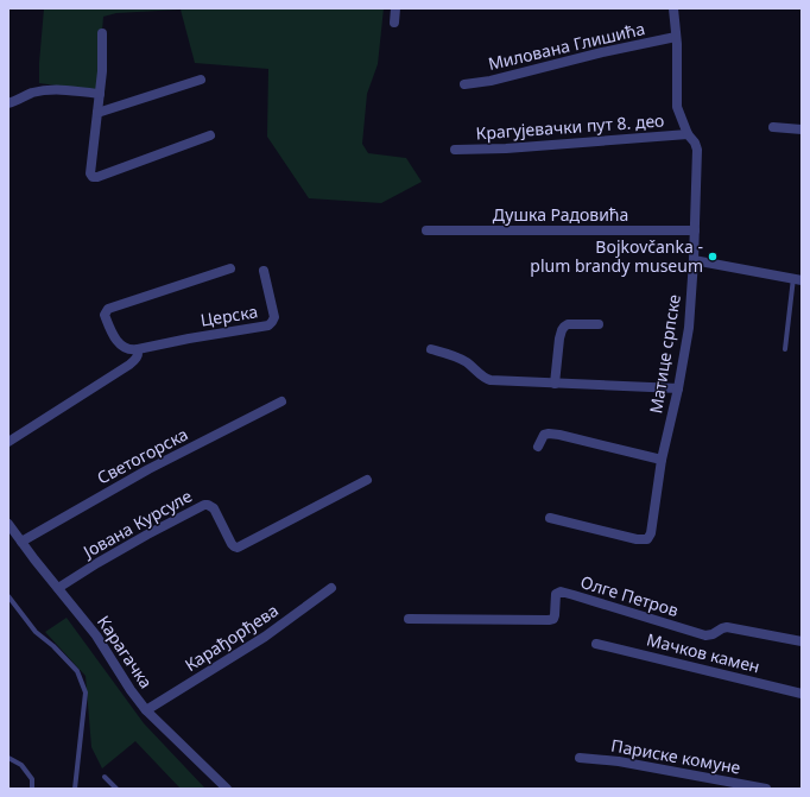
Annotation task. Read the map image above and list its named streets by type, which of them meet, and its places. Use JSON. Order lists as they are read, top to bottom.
{
  "streets": {
    "street": [
      "Милована Глишића",
      "Крагујевачки пут 8. део",
      "Душка Радовића",
      "Церска",
      "Матице српске",
      "Светогорска",
      "Јована Курсуле",
      "Олге Петров",
      "Карађорђева",
      "Карагачка",
      "Мачков камен",
      "Париске комуне"
    ]
  },
  "crossings": [
    ["Милована Глишића", "Матице српске"],
    ["Крагујевачки пут 8. део", "Матице српске"],
    ["Душка Радовића", "Матице српске"],
    ["Светогорска", "Карагачка"],
    ["Јована Курсуле", "Карагачка"],
    ["Карађорђева", "Карагачка"]
  ],
  "places": ["Bojkovčanka - plum brandy museum"]
}
